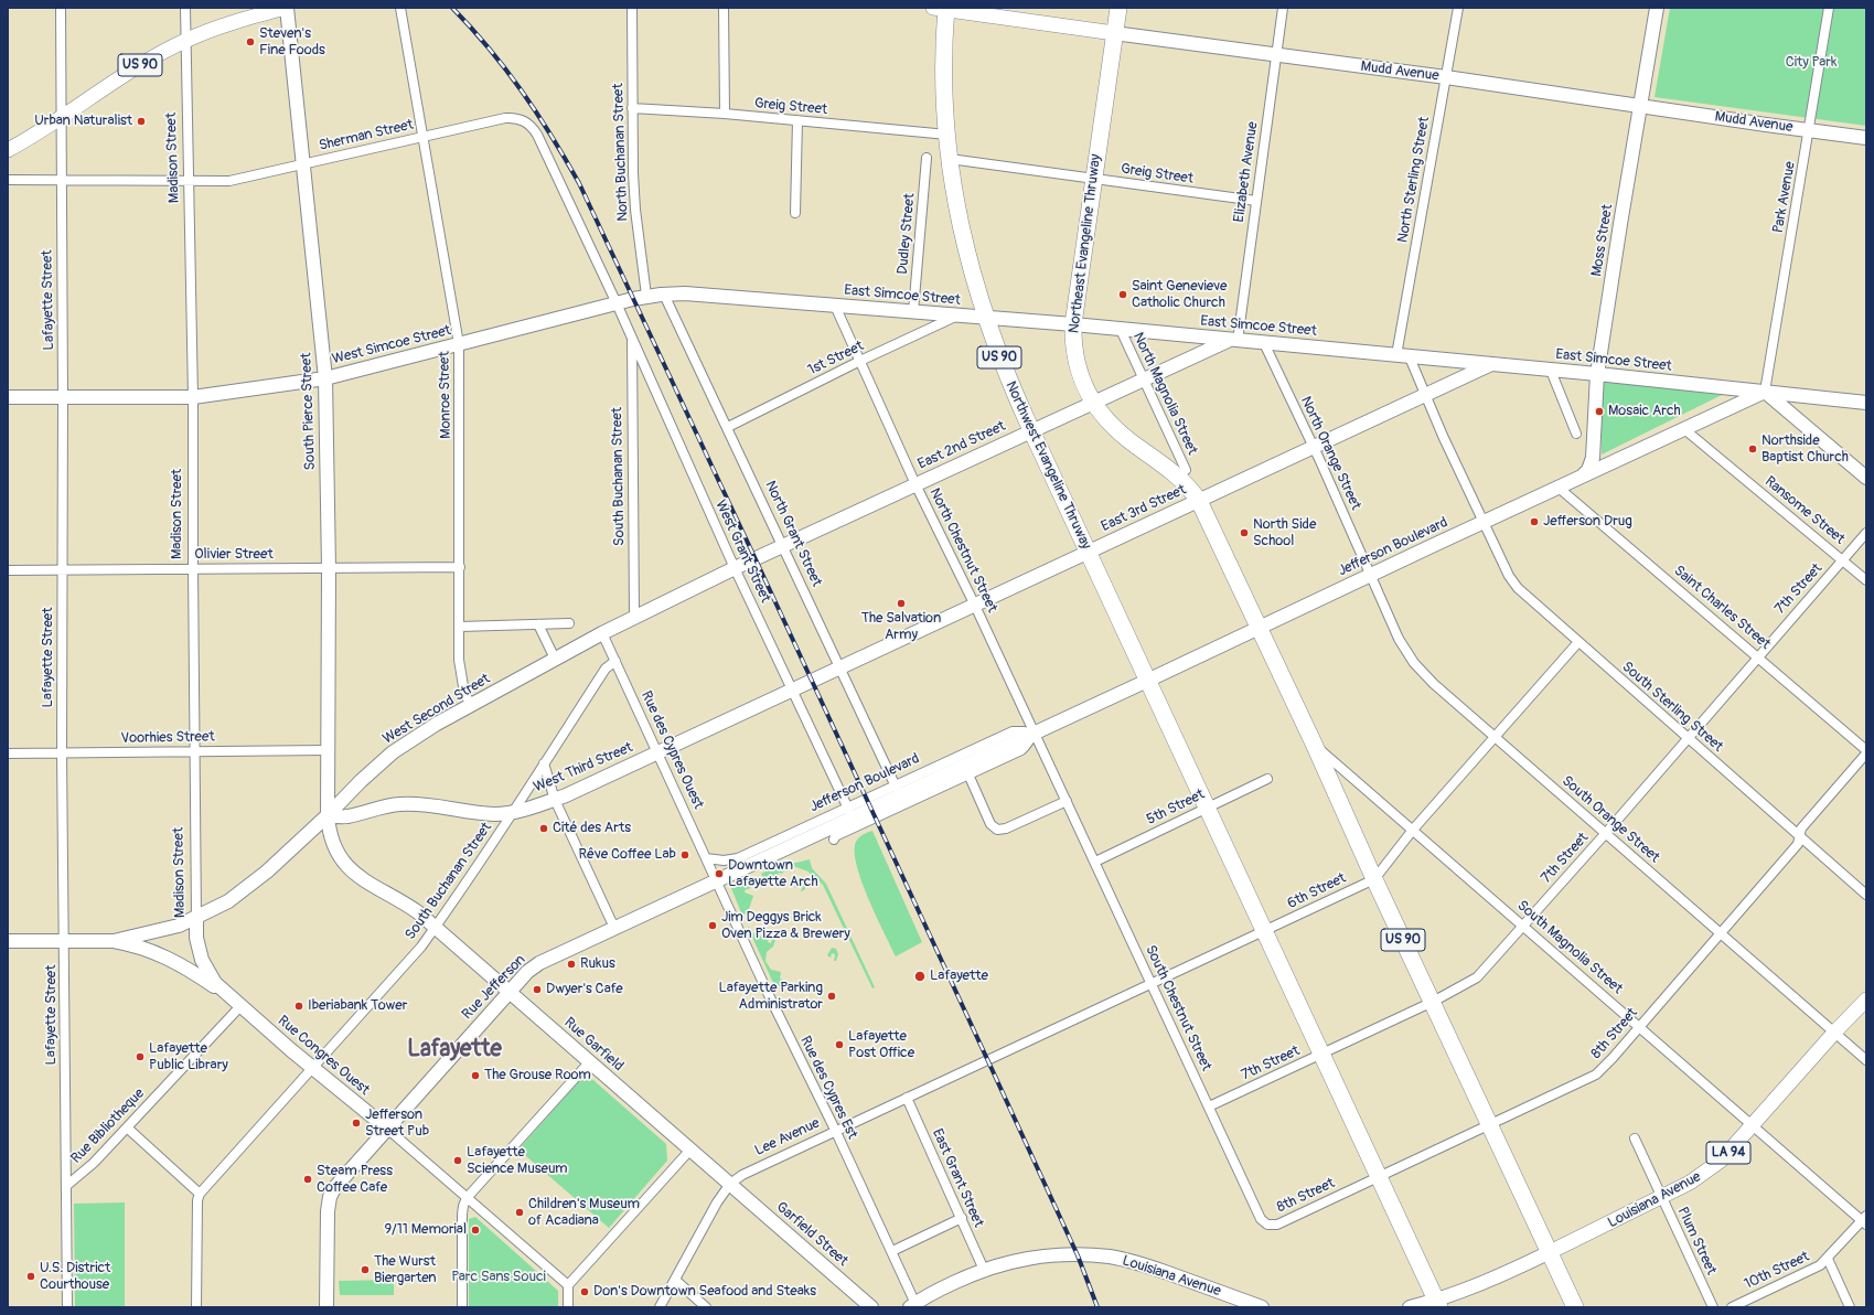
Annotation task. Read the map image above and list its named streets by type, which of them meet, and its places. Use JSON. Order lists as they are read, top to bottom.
{
  "streets": {
    "highway": ["US 90", "Northeast Evangeline Thruway", "Northwest Evangeline Thruway"],
    "main road": ["Mudd Avenue", "LA 94", "Louisiana Avenue"],
    "street": [
      "Greig Street",
      "Sherman Street",
      "North Buchanan Street",
      "Madison Street",
      "Elizabeth Avenue",
      "North Sterling Street",
      "Park Avenue",
      "Dudley Street",
      "Moss Street",
      "East Simcoe Street",
      "Lafayette Street",
      "West Simcoe Street",
      "1st Street",
      "North Magnolia Street",
      "Monroe Street",
      "South Pierce Street",
      "East 2nd Street",
      "North Orange Street",
      "South Buchanan Street",
      "East 3rd Street",
      "Ransome Street",
      "North Grant Street",
      "Jefferson Boulevard",
      "North Chestnut Street",
      "West Grant Street",
      "Olivier Street",
      "7th Street",
      "Saint Charles Street",
      "South Sterling Street",
      "West Second Street",
      "Voorhies Street",
      "Rue des Cypres Ouest",
      "West Third Street",
      "5th Street",
      "South Orange Street",
      "6th Street",
      "South Magnolia Street",
      "Rue Jefferson",
      "South Chestnut Street",
      "8th Street",
      "Rue Garfield",
      "Rue Congres Ouest",
      "Rue des Cypres Est",
      "Rue Bibliotheque",
      "Lee Avenue",
      "East Grant Street",
      "Garfield Street",
      "Plum Street",
      "10th Street"
    ]
  },
  "crossings": [
    ["US 90", "Madison Street"],
    ["US 90", "Northeast Evangeline Thruway"],
    ["US 90", "Lafayette Street"],
    ["US 90", "South Pierce Street"],
    ["US 90", "Northwest Evangeline Thruway"],
    ["US 90", "Jefferson Boulevard"],
    ["US 90", "7th Street"],
    ["US 90", "5th Street"],
    ["US 90", "6th Street"],
    ["US 90", "South Magnolia Street"],
    ["US 90", "8th Street"],
    ["US 90", "Louisiana Avenue"],
    ["Mudd Avenue", "Elizabeth Avenue"],
    ["Mudd Avenue", "North Sterling Street"],
    ["Mudd Avenue", "Park Avenue"],
    ["Mudd Avenue", "Moss Street"],
    ["Mudd Avenue", "Northeast Evangeline Thruway"],
    ["Mudd Avenue", "Northwest Evangeline Thruway"],
    ["Greig Street", "North Buchanan Street"],
    ["Greig Street", "Elizabeth Avenue"],
    ["Greig Street", "Northeast Evangeline Thruway"],
    ["Greig Street", "Northwest Evangeline Thruway"],
    ["Sherman Street", "Madison Street"],
    ["Sherman Street", "Lafayette Street"],
    ["Sherman Street", "West Simcoe Street"],
    ["Sherman Street", "Monroe Street"],
    ["Sherman Street", "South Pierce Street"],
    ["Sherman Street", "West Grant Street"],
    ["North Buchanan Street", "East Simcoe Street"],
    ["North Buchanan Street", "West Simcoe Street"],
    ["Madison Street", "West Simcoe Street"],
    ["Madison Street", "Olivier Street"],
    ["Madison Street", "West Second Street"],
    ["Madison Street", "Voorhies Street"],
    ["Madison Street", "Rue Congres Ouest"],
    ["Madison Street", "Rue Bibliotheque"],
    ["Elizabeth Avenue", "East Simcoe Street"],
    ["Elizabeth Avenue", "East 2nd Street"],
    ["North Sterling Street", "East Simcoe Street"],
    ["Park Avenue", "East Simcoe Street"],
    ["Park Avenue", "Jefferson Boulevard"],
    ["Dudley Street", "East Simcoe Street"],
    ["Moss Street", "East Simcoe Street"],
    ["Moss Street", "Jefferson Boulevard"],
    ["Northeast Evangeline Thruway", "East Simcoe Street"],
    ["Northeast Evangeline Thruway", "East 2nd Street"],
    ["Northeast Evangeline Thruway", "East 3rd Street"],
    ["Northeast Evangeline Thruway", "Jefferson Boulevard"],
    ["East Simcoe Street", "West Simcoe Street"],
    ["East Simcoe Street", "1st Street"],
    ["East Simcoe Street", "North Magnolia Street"],
    ["East Simcoe Street", "East 2nd Street"],
    ["East Simcoe Street", "North Orange Street"],
    ["East Simcoe Street", "Northwest Evangeline Thruway"],
    ["East Simcoe Street", "East 3rd Street"],
    ["East Simcoe Street", "North Grant Street"],
    ["East Simcoe Street", "Jefferson Boulevard"],
    ["East Simcoe Street", "North Chestnut Street"],
    ["Lafayette Street", "West Simcoe Street"],
    ["Lafayette Street", "Olivier Street"],
    ["Lafayette Street", "Voorhies Street"],
    ["Lafayette Street", "Rue Bibliotheque"],
    ["West Simcoe Street", "Monroe Street"],
    ["West Simcoe Street", "South Pierce Street"],
    ["West Simcoe Street", "West Grant Street"],
    ["1st Street", "North Grant Street"],
    ["1st Street", "North Chestnut Street"],
    ["North Magnolia Street", "East 2nd Street"],
    ["Monroe Street", "Olivier Street"],
    ["Monroe Street", "West Second Street"],
    ["South Pierce Street", "South Buchanan Street"],
    ["South Pierce Street", "Olivier Street"],
    ["South Pierce Street", "West Second Street"],
    ["South Pierce Street", "Voorhies Street"],
    ["South Pierce Street", "West Third Street"],
    ["South Pierce Street", "Rue Garfield"],
    ["East 2nd Street", "Northwest Evangeline Thruway"],
    ["East 2nd Street", "North Grant Street"],
    ["East 2nd Street", "North Chestnut Street"],
    ["East 2nd Street", "West Second Street"],
    ["North Orange Street", "East 3rd Street"],
    ["North Orange Street", "Jefferson Boulevard"],
    ["North Orange Street", "South Orange Street"],
    ["Northwest Evangeline Thruway", "East 3rd Street"],
    ["Northwest Evangeline Thruway", "Jefferson Boulevard"],
    ["South Buchanan Street", "West Grant Street"],
    ["South Buchanan Street", "West Second Street"],
    ["South Buchanan Street", "Rue des Cypres Ouest"],
    ["South Buchanan Street", "West Third Street"],
    ["South Buchanan Street", "Rue Garfield"],
    ["South Buchanan Street", "Rue Congres Ouest"],
    ["East 3rd Street", "North Grant Street"],
    ["East 3rd Street", "North Chestnut Street"],
    ["East 3rd Street", "West Third Street"],
    ["Ransome Street", "Jefferson Boulevard"],
    ["Ransome Street", "7th Street"],
    ["North Grant Street", "Jefferson Boulevard"],
    ["Jefferson Boulevard", "North Chestnut Street"],
    ["Jefferson Boulevard", "West Grant Street"],
    ["Jefferson Boulevard", "Saint Charles Street"],
    ["Jefferson Boulevard", "South Sterling Street"],
    ["Jefferson Boulevard", "Rue des Cypres Ouest"],
    ["Jefferson Boulevard", "South Orange Street"],
    ["Jefferson Boulevard", "Rue Jefferson"],
    ["Jefferson Boulevard", "South Chestnut Street"],
    ["Jefferson Boulevard", "Rue des Cypres Est"],
    ["North Chestnut Street", "South Chestnut Street"],
    ["West Grant Street", "West Second Street"],
    ["West Grant Street", "West Third Street"],
    ["7th Street", "Saint Charles Street"],
    ["7th Street", "South Sterling Street"],
    ["7th Street", "South Orange Street"],
    ["7th Street", "South Magnolia Street"],
    ["7th Street", "South Chestnut Street"],
    ["Saint Charles Street", "8th Street"],
    ["South Sterling Street", "6th Street"],
    ["South Sterling Street", "8th Street"],
    ["West Second Street", "Rue des Cypres Ouest"],
    ["West Second Street", "West Third Street"],
    ["Rue des Cypres Ouest", "West Third Street"],
    ["Rue des Cypres Ouest", "Rue Jefferson"],
    ["Rue des Cypres Ouest", "Rue des Cypres Est"],
    ["5th Street", "South Chestnut Street"],
    ["South Orange Street", "6th Street"],
    ["South Orange Street", "8th Street"],
    ["South Orange Street", "Louisiana Avenue"],
    ["6th Street", "South Magnolia Street"],
    ["6th Street", "South Chestnut Street"],
    ["6th Street", "Lee Avenue"],
    ["South Magnolia Street", "8th Street"],
    ["South Magnolia Street", "Louisiana Avenue"],
    ["South Magnolia Street", "10th Street"],
    ["Rue Jefferson", "Rue Garfield"],
    ["Rue Jefferson", "Rue Congres Ouest"],
    ["Rue Jefferson", "Rue des Cypres Est"],
    ["South Chestnut Street", "8th Street"],
    ["Rue Garfield", "Lee Avenue"],
    ["Rue Garfield", "Garfield Street"],
    ["Rue Congres Ouest", "Rue Bibliotheque"],
    ["Rue des Cypres Est", "Lee Avenue"],
    ["Rue des Cypres Est", "Louisiana Avenue"],
    ["Lee Avenue", "East Grant Street"],
    ["Lee Avenue", "Garfield Street"],
    ["East Grant Street", "Louisiana Avenue"],
    ["Louisiana Avenue", "Plum Street"]
  ],
  "districts": ["Lafayette"],
  "parks": ["City Park", "Parc Sans Souci"],
  "places": [
    "Steven's Fine Foods",
    "Urban Naturalist",
    "Saint Genevieve Catholic Church",
    "Mosaic Arch",
    "Northside Baptist Church",
    "Jefferson Drug",
    "North Side School",
    "The Salvation Army",
    "Cité des Arts",
    "Rêve Coffee Lab",
    "Downtown Lafayette Arch",
    "Jim Deggys Brick Oven Pizza & Brewery",
    "Rukus",
    "Lafayette",
    "Dwyer's Cafe",
    "Lafayette Parking Administrator",
    "Iberiabank Tower",
    "Lafayette Post Office",
    "Lafayette Public Library",
    "The Grouse Room",
    "Jefferson Street Pub",
    "Lafayette Science Museum",
    "Steam Press Coffee Cafe",
    "Children's Museum of Acadiana",
    "9/11 Memorial",
    "The Wurst Biergarten",
    "U.S. District Courthouse",
    "Don's Downtown Seafood and Steaks"
  ]
}
